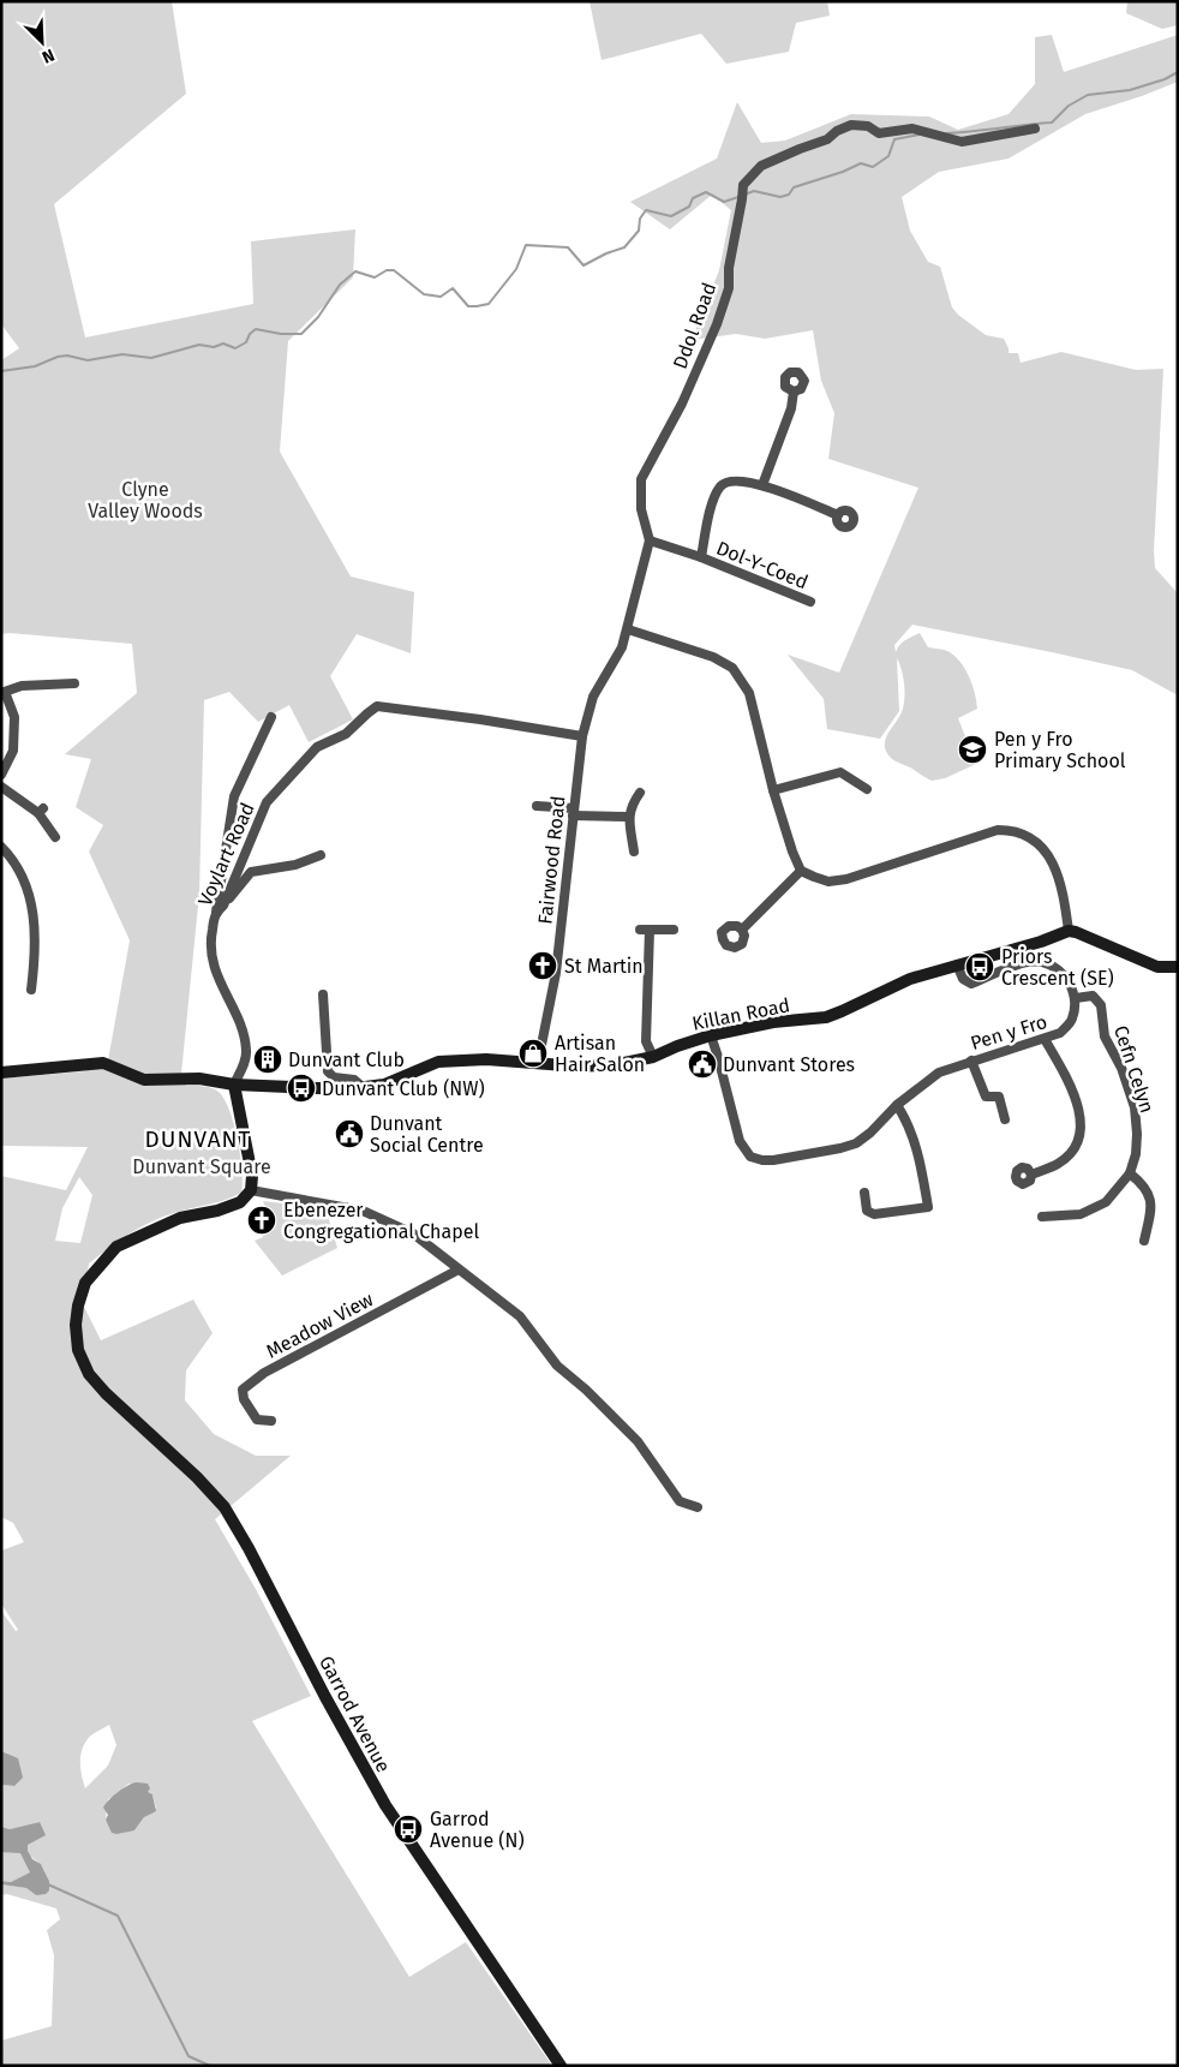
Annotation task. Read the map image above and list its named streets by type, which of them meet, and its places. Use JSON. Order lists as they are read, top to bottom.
{
  "streets": {
    "main road": ["Killan Road", "Garrod Avenue"],
    "street": [
      "Ddol Road",
      "Dol-Y-Coed",
      "Voylart Road",
      "Fairwood Road",
      "Pen y Fro",
      "Cefn Celyn",
      "Meadow View"
    ]
  },
  "crossings": [
    ["Ddol Road", "Dol-Y-Coed"],
    ["Voylart Road", "Fairwood Road"],
    ["Voylart Road", "Killan Road"],
    ["Fairwood Road", "Killan Road"],
    ["Killan Road", "Pen y Fro"],
    ["Pen y Fro", "Cefn Celyn"]
  ],
  "districts": ["DUNVANT"],
  "parks": ["Clyne Valley Woods", "Dunvant Square"],
  "places": {
    "school or university": ["Pen y Fro Primary School"],
    "church": ["St Martin", "Ebenezer Congregational Chapel"],
    "bus stop": ["Priors Crescent (SE)", "Dunvant Club (NW)", "Garrod Avenue (N)"],
    "shop": ["Artisan Hair Salon"],
    "building": ["Dunvant Club"],
    "public building": ["Dunvant Stores", "Dunvant Social Centre"]
  },
  "north": "bottom right"
}
